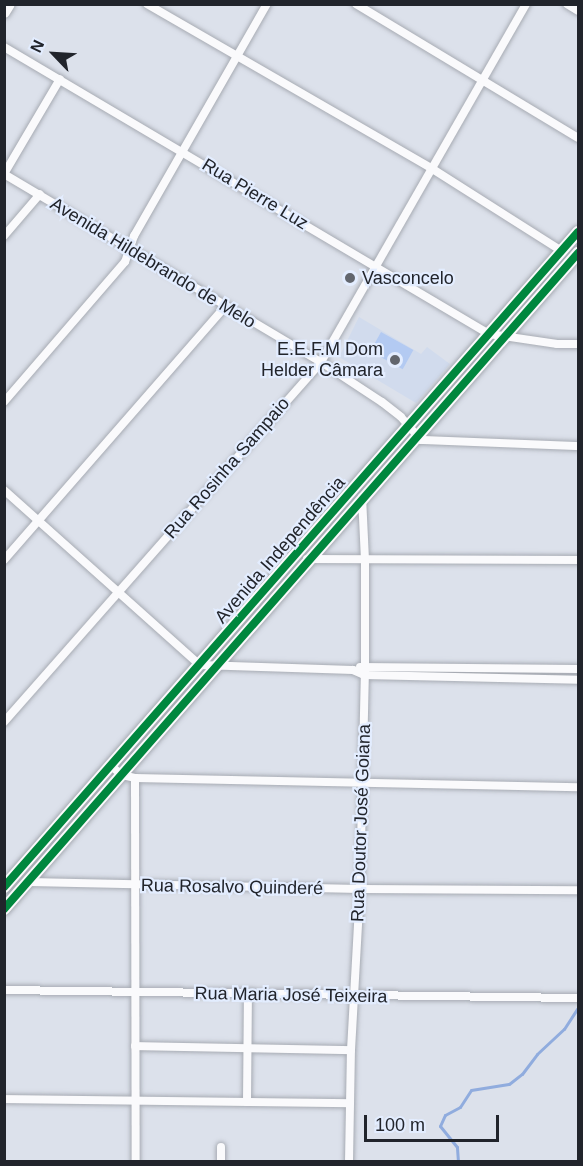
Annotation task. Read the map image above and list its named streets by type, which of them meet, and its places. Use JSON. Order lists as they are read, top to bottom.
{
  "streets": {
    "main road": ["Avenida Independência"],
    "street": [
      "Rua Pierre Luz",
      "Avenida Hildebrando de Melo",
      "Rua Rosinha Sampaio",
      "Rua Doutor José Goiana",
      "Rua Rosalvo Quinderé",
      "Rua Maria José Teixeira"
    ]
  },
  "crossings": [
    ["Rua Pierre Luz", "Rua Rosinha Sampaio"],
    ["Rua Pierre Luz", "Avenida Independência"],
    ["Avenida Hildebrando de Melo", "Rua Rosinha Sampaio"],
    ["Avenida Hildebrando de Melo", "Avenida Independência"],
    ["Avenida Independência", "Rua Doutor José Goiana"],
    ["Avenida Independência", "Rua Rosalvo Quinderé"],
    ["Rua Doutor José Goiana", "Rua Rosalvo Quinderé"],
    ["Rua Doutor José Goiana", "Rua Maria José Teixeira"]
  ],
  "places": ["Vasconcelo", "E.E.F.M Dom Helder Câmara"],
  "scale_bar": "100 m",
  "north": "top left"
}
